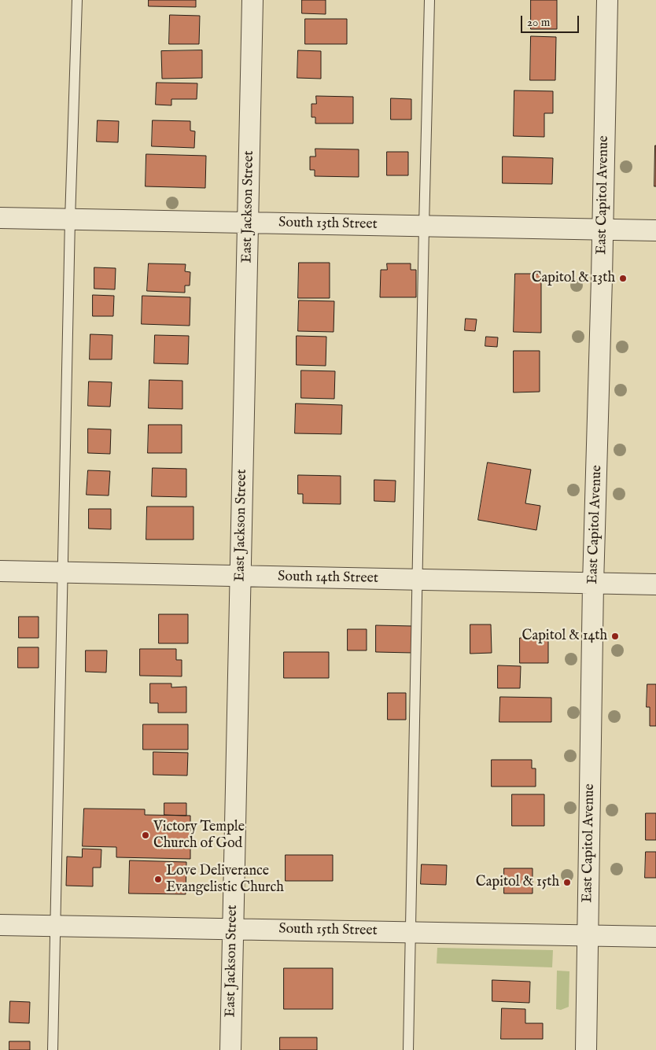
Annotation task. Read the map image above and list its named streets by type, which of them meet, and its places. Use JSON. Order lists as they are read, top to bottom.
{
  "streets": {
    "street": [
      "East Capitol Avenue",
      "East Jackson Street",
      "South 13th Street",
      "South 14th Street",
      "South 15th Street"
    ]
  },
  "crossings": [
    ["East Capitol Avenue", "South 13th Street"],
    ["East Capitol Avenue", "South 14th Street"],
    ["East Capitol Avenue", "South 15th Street"],
    ["East Jackson Street", "South 13th Street"],
    ["East Jackson Street", "South 14th Street"],
    ["East Jackson Street", "South 15th Street"]
  ],
  "places": [
    "Capitol & 13th",
    "Capitol & 14th",
    "Victory Temple Church of God",
    "Love Deliverance Evangelistic Church",
    "Capitol & 15th"
  ],
  "scale_bar": "20 m"
}
